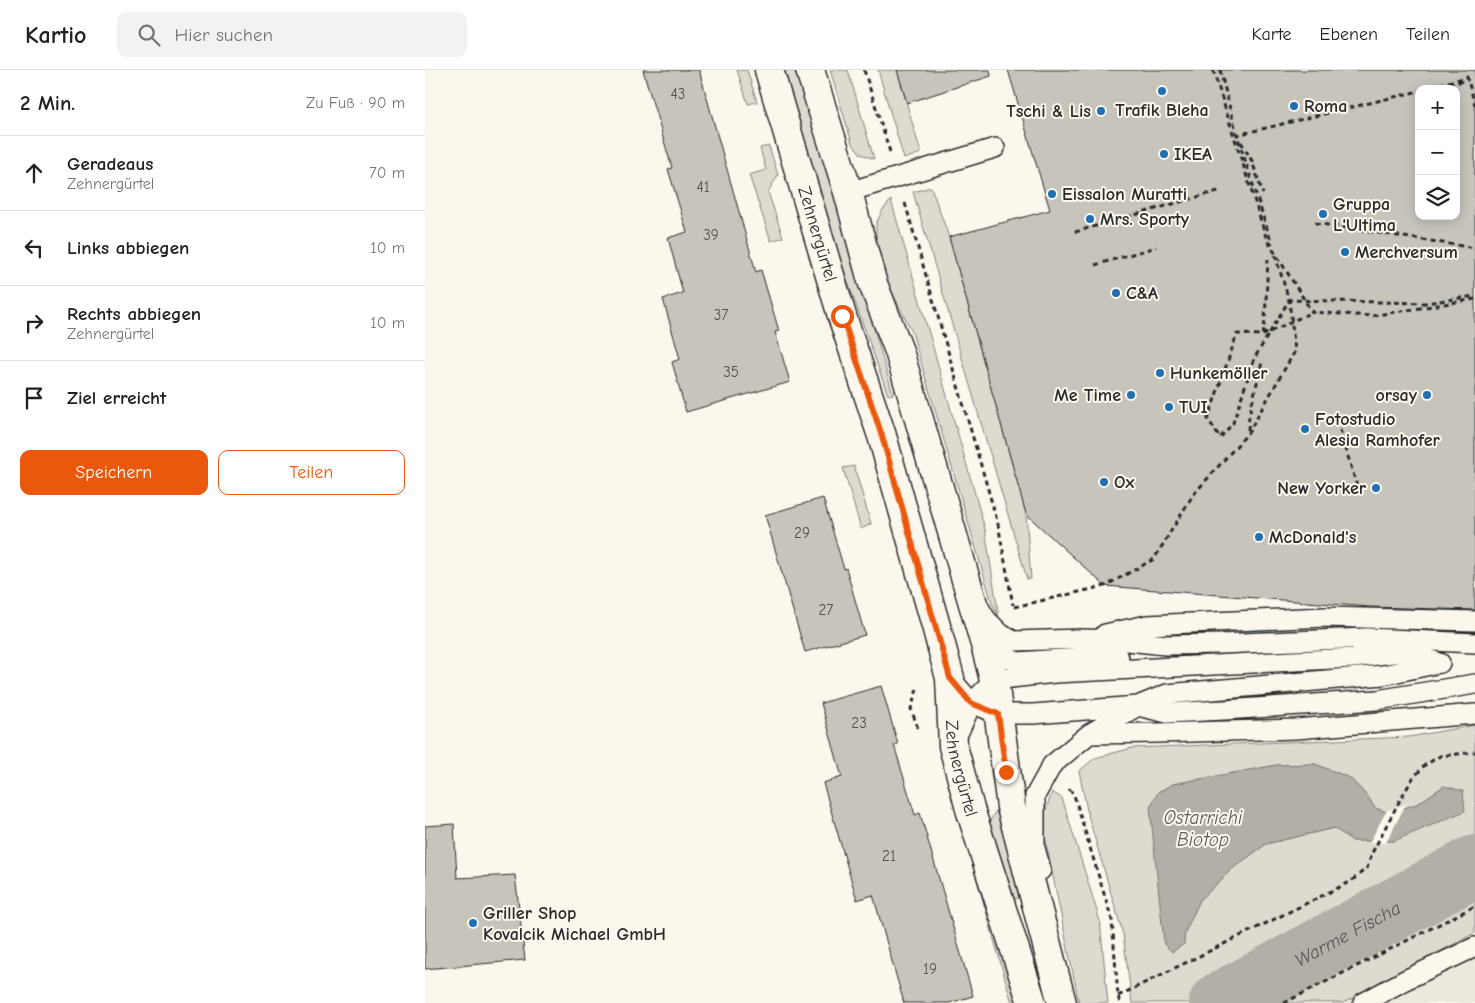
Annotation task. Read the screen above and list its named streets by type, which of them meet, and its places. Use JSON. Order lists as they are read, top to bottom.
{
  "streets": {
    "main road": ["Zehnergürtel"]
  },
  "water": ["Ostarrichi Biotop", "Warme Fischa"],
  "places": [
    "Trafik Bleha",
    "Roma",
    "Tschi & Lis",
    "IKEA",
    "Eissalon Muratti",
    "Gruppa L'Ultima",
    "Mrs. Sporty",
    "Merchversum",
    "C&A",
    "Hunkemöller",
    "Me Time",
    "orsay",
    "TUI",
    "Fotostudio Alesia Ramhofer",
    "Ox",
    "New Yorker",
    "McDonald's",
    "Griller Shop Kovalcik Michael GmbH"
  ],
  "house_numbers": [
    "43",
    "41",
    "39",
    "37",
    "35",
    "29",
    "27",
    "23",
    "21",
    "19"
  ],
  "page": {
    "header": "Kartio",
    "search": "Hier suchen",
    "nav": ["Karte", "Ebenen", "Teilen"],
    "heading": ["2 Min.", "Zu Fuß · 90 m"],
    "map_buttons": ["+", "−"],
    "list": [
      ["Geradeaus", "Zehnergürtel", "70 m"],
      ["Links abbiegen", "10 m"],
      ["Rechts abbiegen", "Zehnergürtel", "10 m"],
      "Ziel erreicht"
    ],
    "buttons": ["Speichern", "Teilen"]
  }
}
